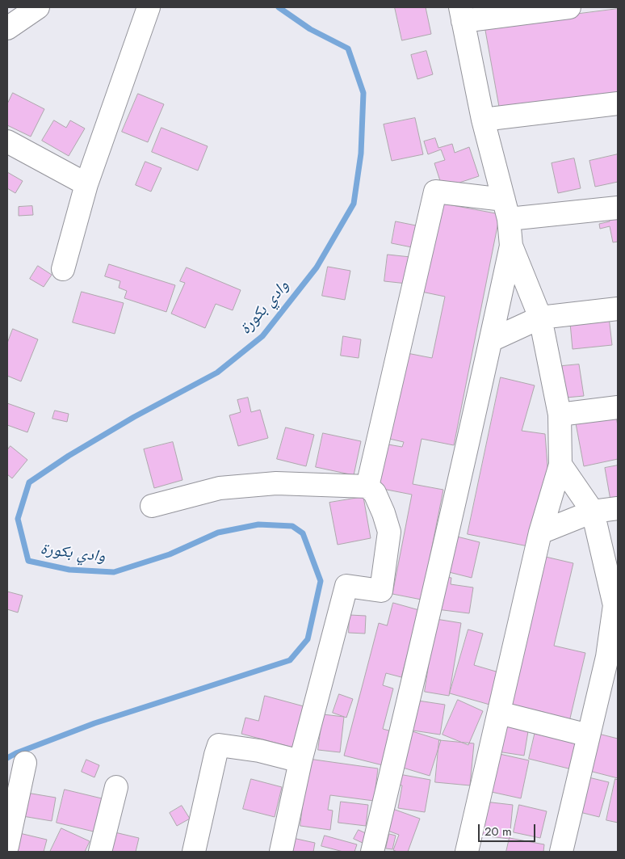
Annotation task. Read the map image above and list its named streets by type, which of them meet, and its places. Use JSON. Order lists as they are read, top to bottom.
{
  "water": ["وادي بكورة"],
  "scale_bar": "20 m"
}
